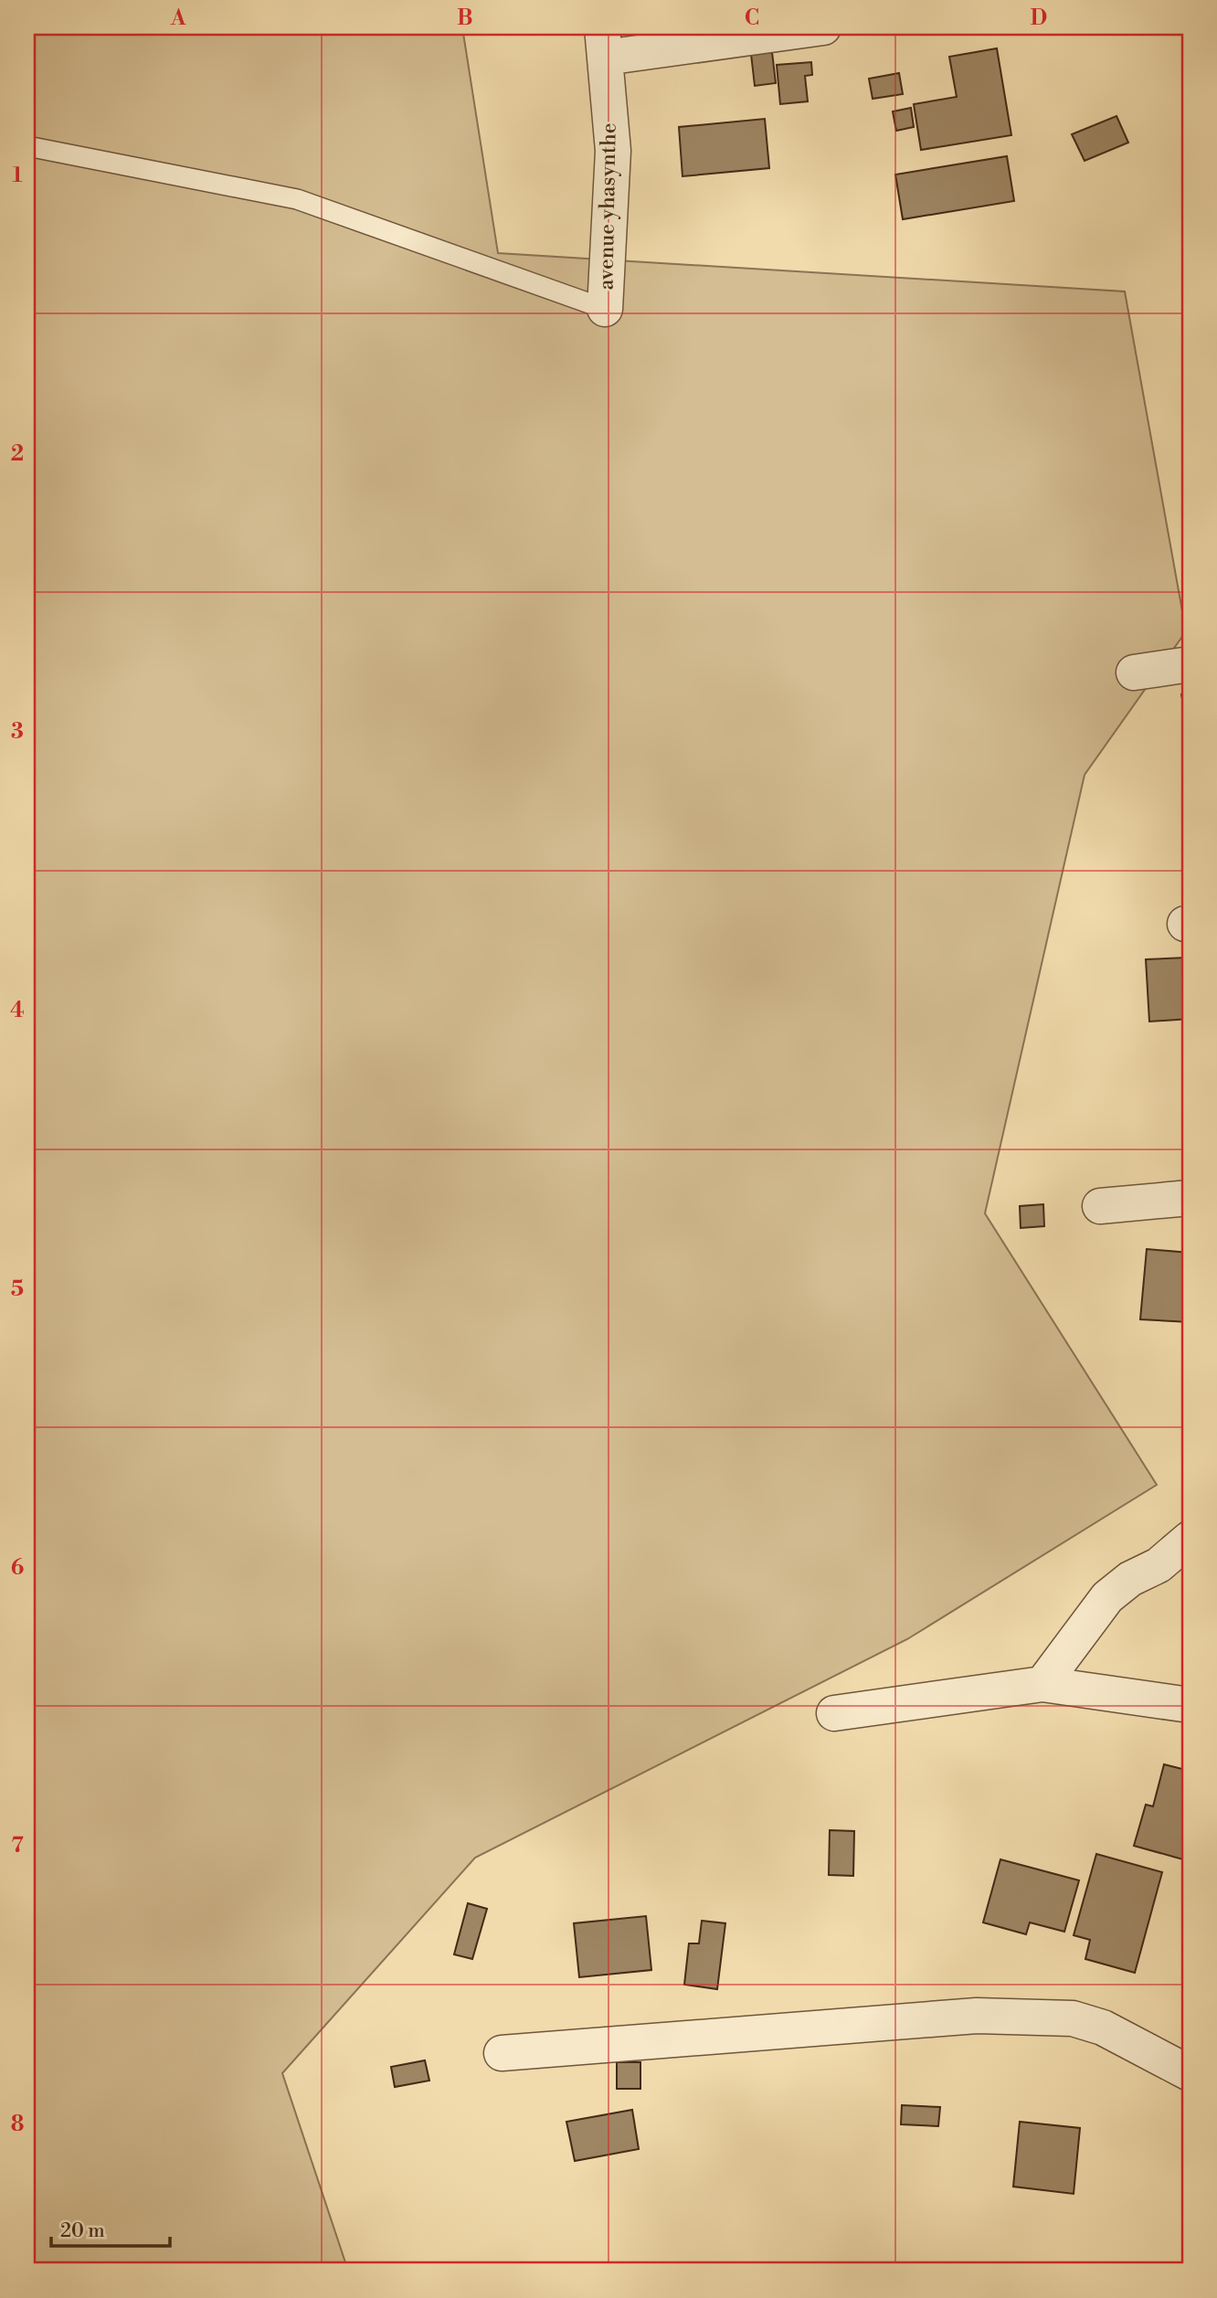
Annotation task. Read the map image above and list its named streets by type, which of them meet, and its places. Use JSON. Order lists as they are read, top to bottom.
{
  "streets": {
    "street": ["avenue yhasynthe"]
  },
  "scale_bar": "20 m",
  "grid": {
    "columns": [
      "A",
      "B",
      "C",
      "D"
    ],
    "rows": [
      "1",
      "2",
      "3",
      "4",
      "5",
      "6",
      "7",
      "8"
    ]
  }
}
